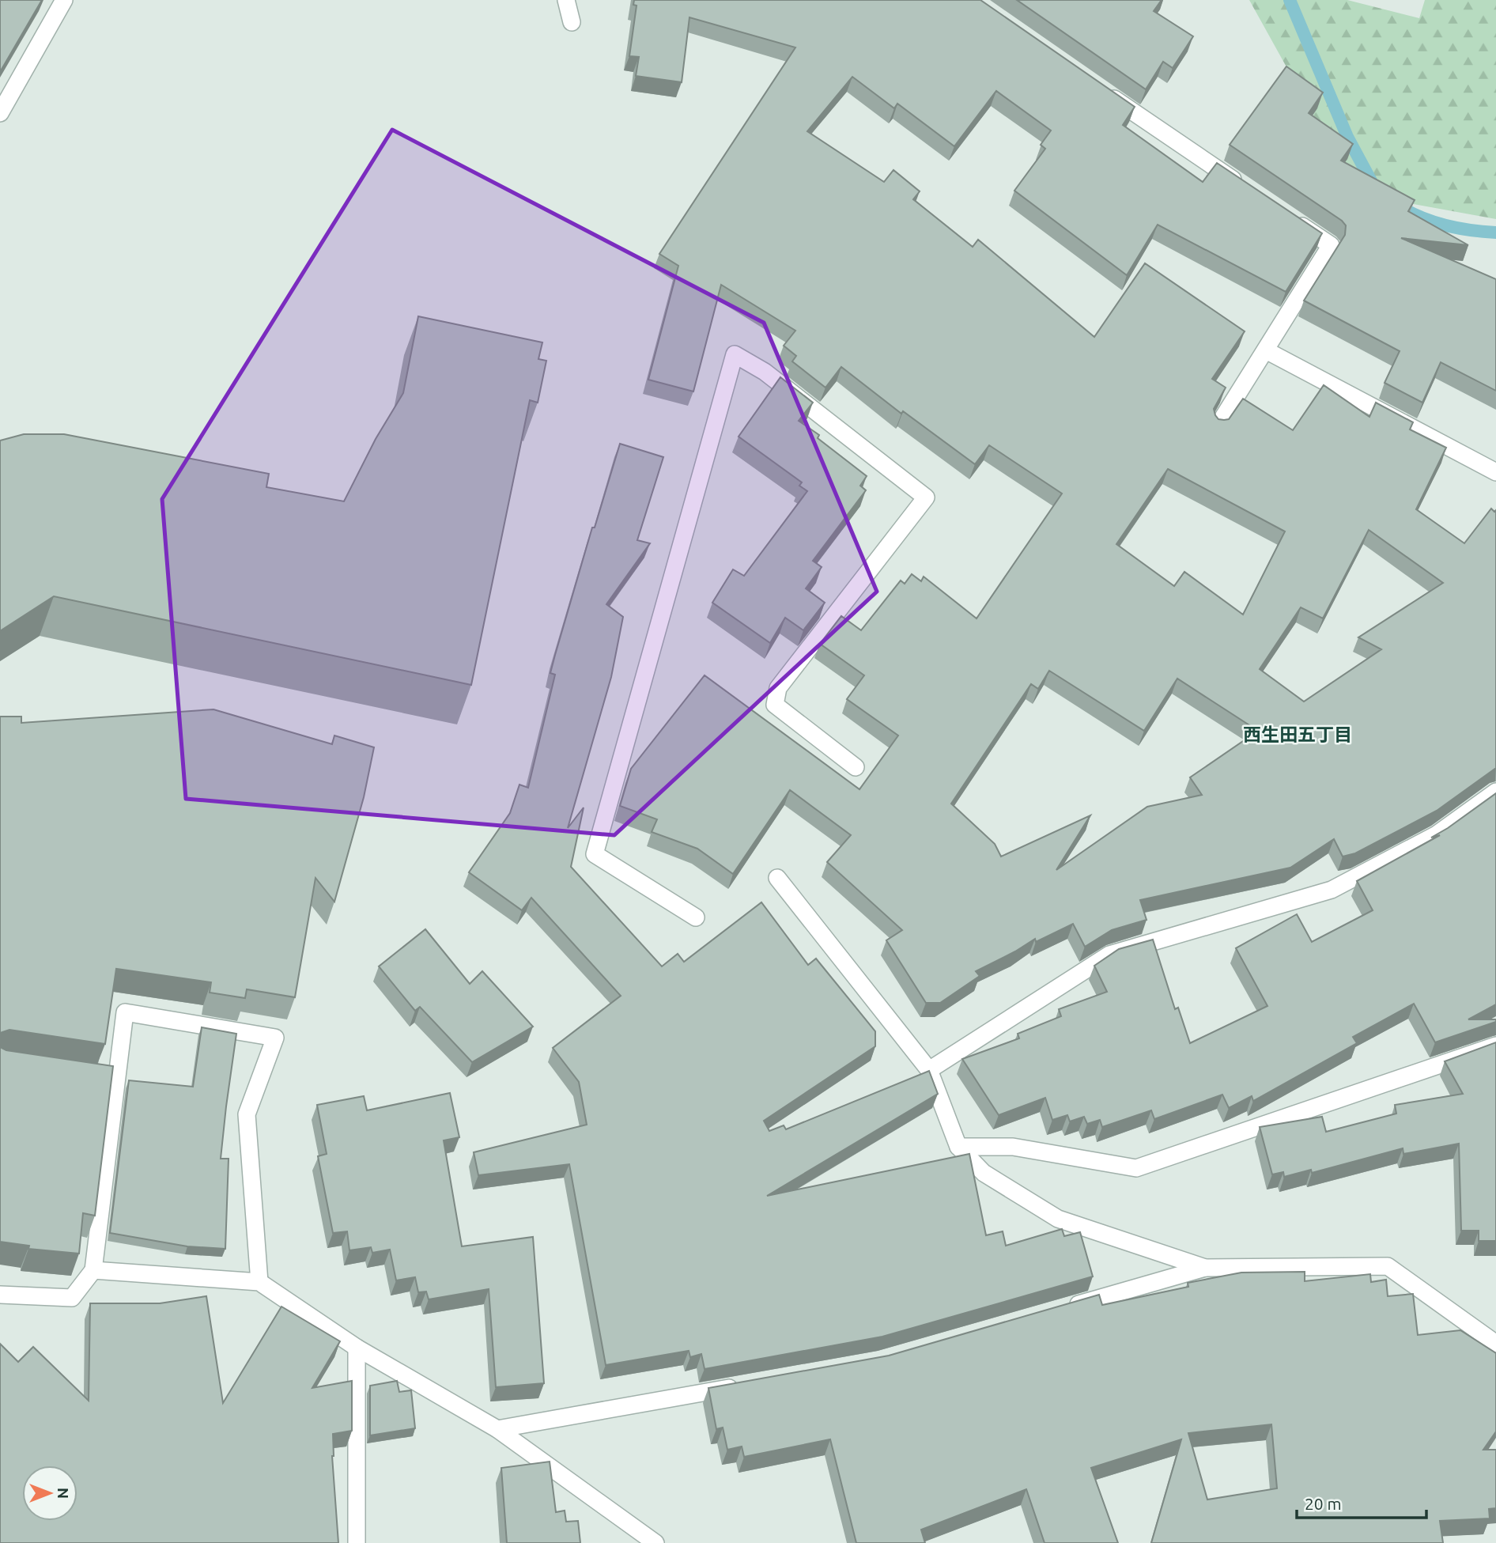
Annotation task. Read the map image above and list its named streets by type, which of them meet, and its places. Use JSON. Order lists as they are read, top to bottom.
{
  "districts": ["西生田五丁目"],
  "scale_bar": "20 m",
  "north": "right"
}
